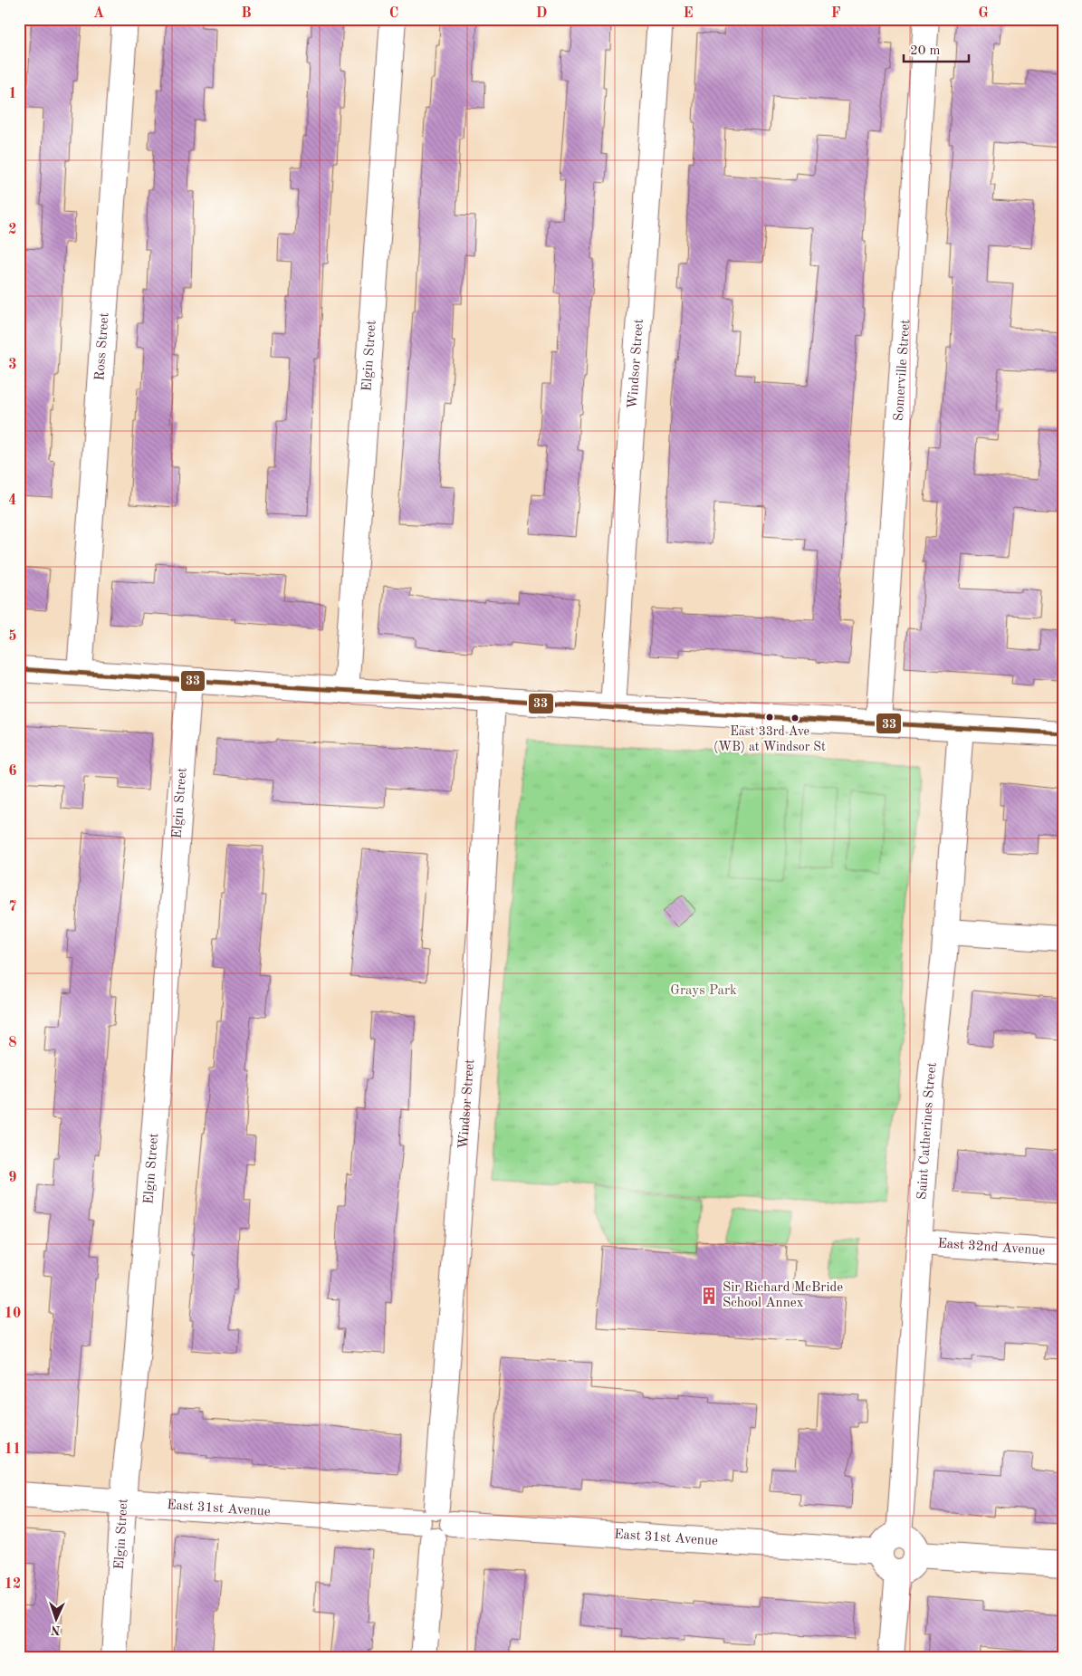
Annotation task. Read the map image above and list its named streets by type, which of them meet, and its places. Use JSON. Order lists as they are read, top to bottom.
{
  "streets": {
    "street": [
      "Ross Street",
      "Elgin Street",
      "Windsor Street",
      "Somerville Street",
      "Saint Catherines Street",
      "East 32nd Avenue",
      "East 31st Avenue"
    ]
  },
  "crossings": [
    ["Elgin Street", "East 31st Avenue"],
    ["Windsor Street", "East 31st Avenue"],
    ["Saint Catherines Street", "East 32nd Avenue"],
    ["Saint Catherines Street", "East 31st Avenue"]
  ],
  "parks": ["Grays Park"],
  "places": {
    "other": ["East 33rd Ave (WB) at Windsor St"],
    "building": ["Sir Richard McBride School Annex"]
  },
  "lines": ["transit line 33"],
  "scale_bar": "20 m",
  "north": "bottom",
  "grid": {
    "columns": [
      "A",
      "B",
      "C",
      "D",
      "E",
      "F",
      "G"
    ],
    "rows": [
      "1",
      "2",
      "3",
      "4",
      "5",
      "6",
      "7",
      "8",
      "9",
      "10",
      "11",
      "12"
    ]
  }
}
